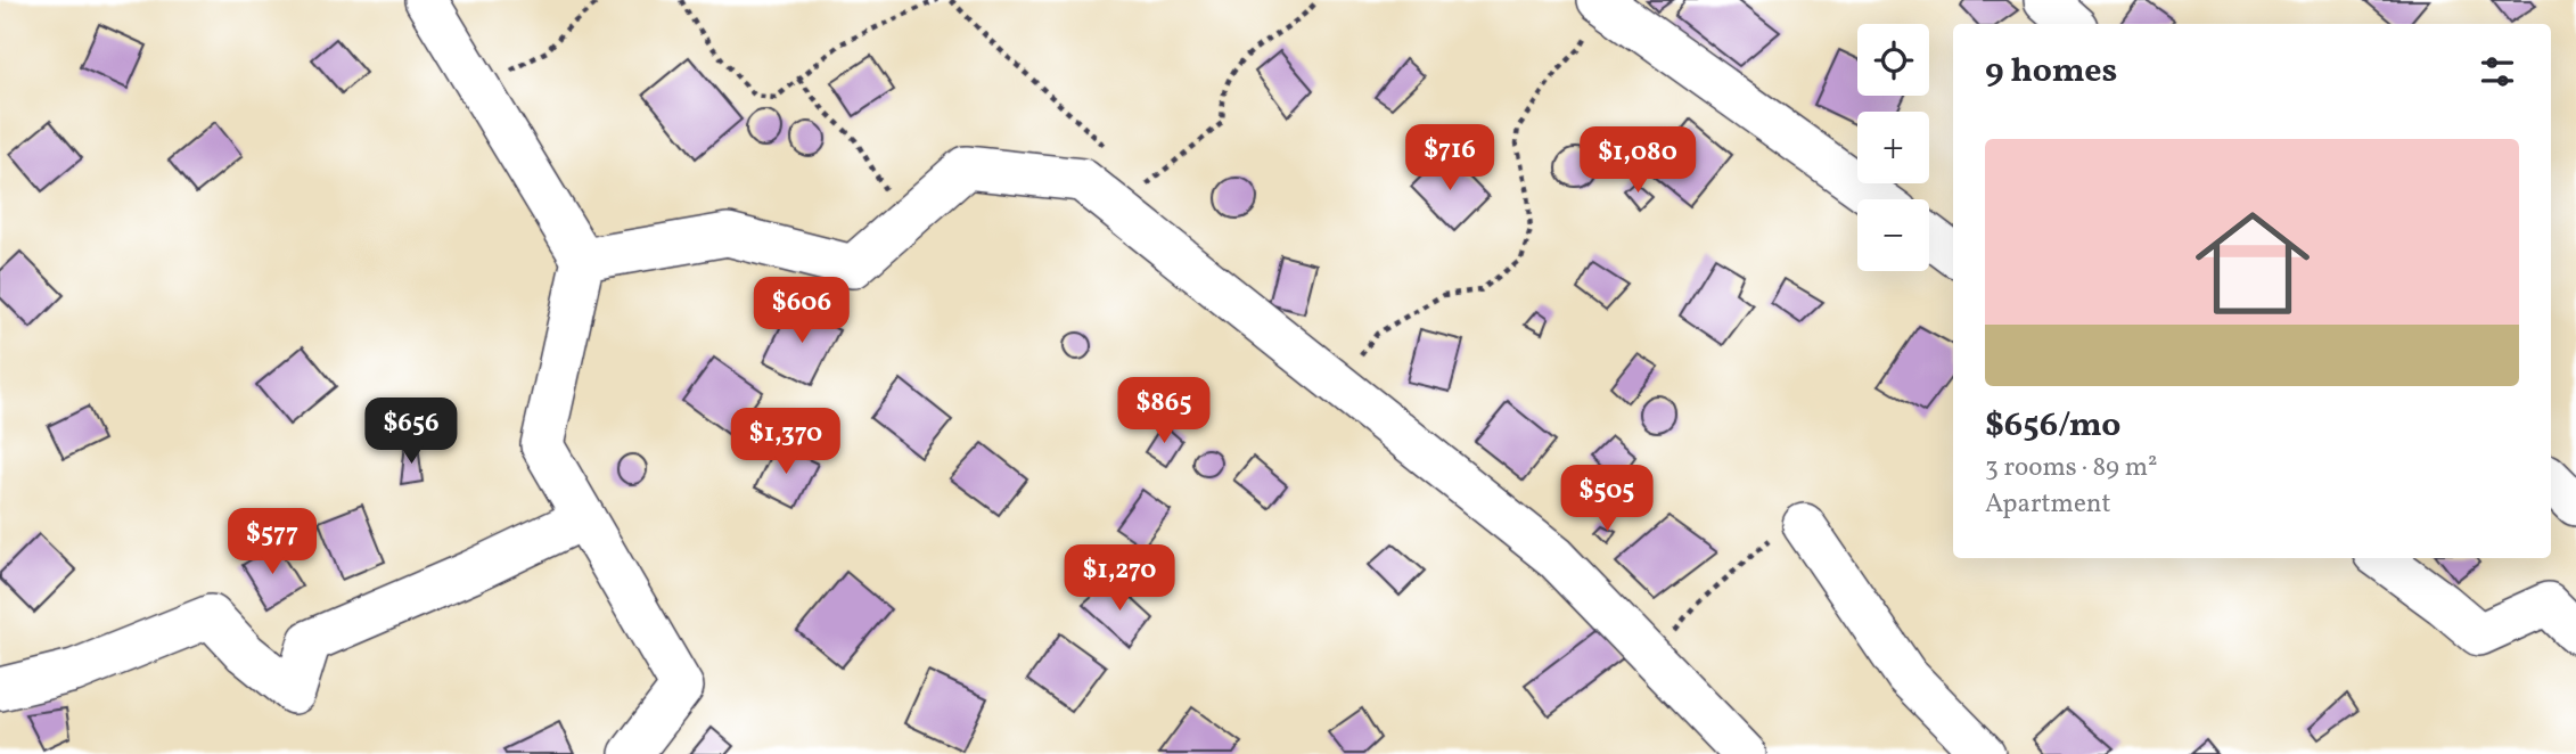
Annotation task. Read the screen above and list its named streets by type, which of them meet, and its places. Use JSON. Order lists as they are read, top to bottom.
{
  "page": {
    "map_buttons": ["+", "−"],
    "heading": "9 homes",
    "list": [
      {
        "name": "$656/mo",
        "note": "3 rooms · 89 m² · Apartment"
      }
    ],
    "price": [
      "$716",
      "$1,080",
      "$606",
      "$865",
      "$656",
      "$1,370",
      "$505",
      "$577",
      "$1,270"
    ]
  }
}
